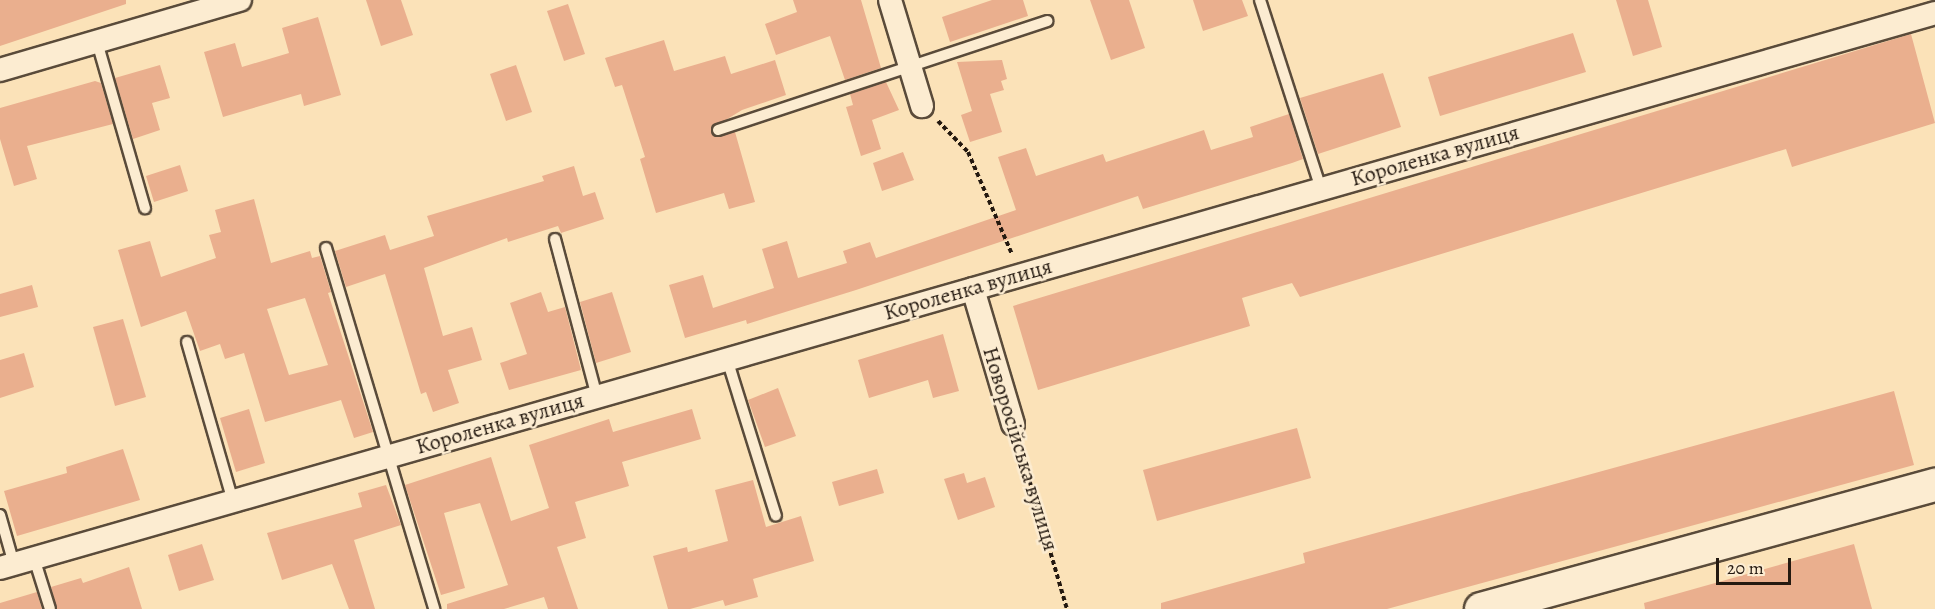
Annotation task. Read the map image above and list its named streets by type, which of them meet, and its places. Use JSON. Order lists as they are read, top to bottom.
{
  "streets": {
    "street": ["Короленка вулиця", "Новоросійська вулиця"]
  },
  "crossings": [
    ["Короленка вулиця", "Новоросійська вулиця"]
  ],
  "scale_bar": "20 m"
}
